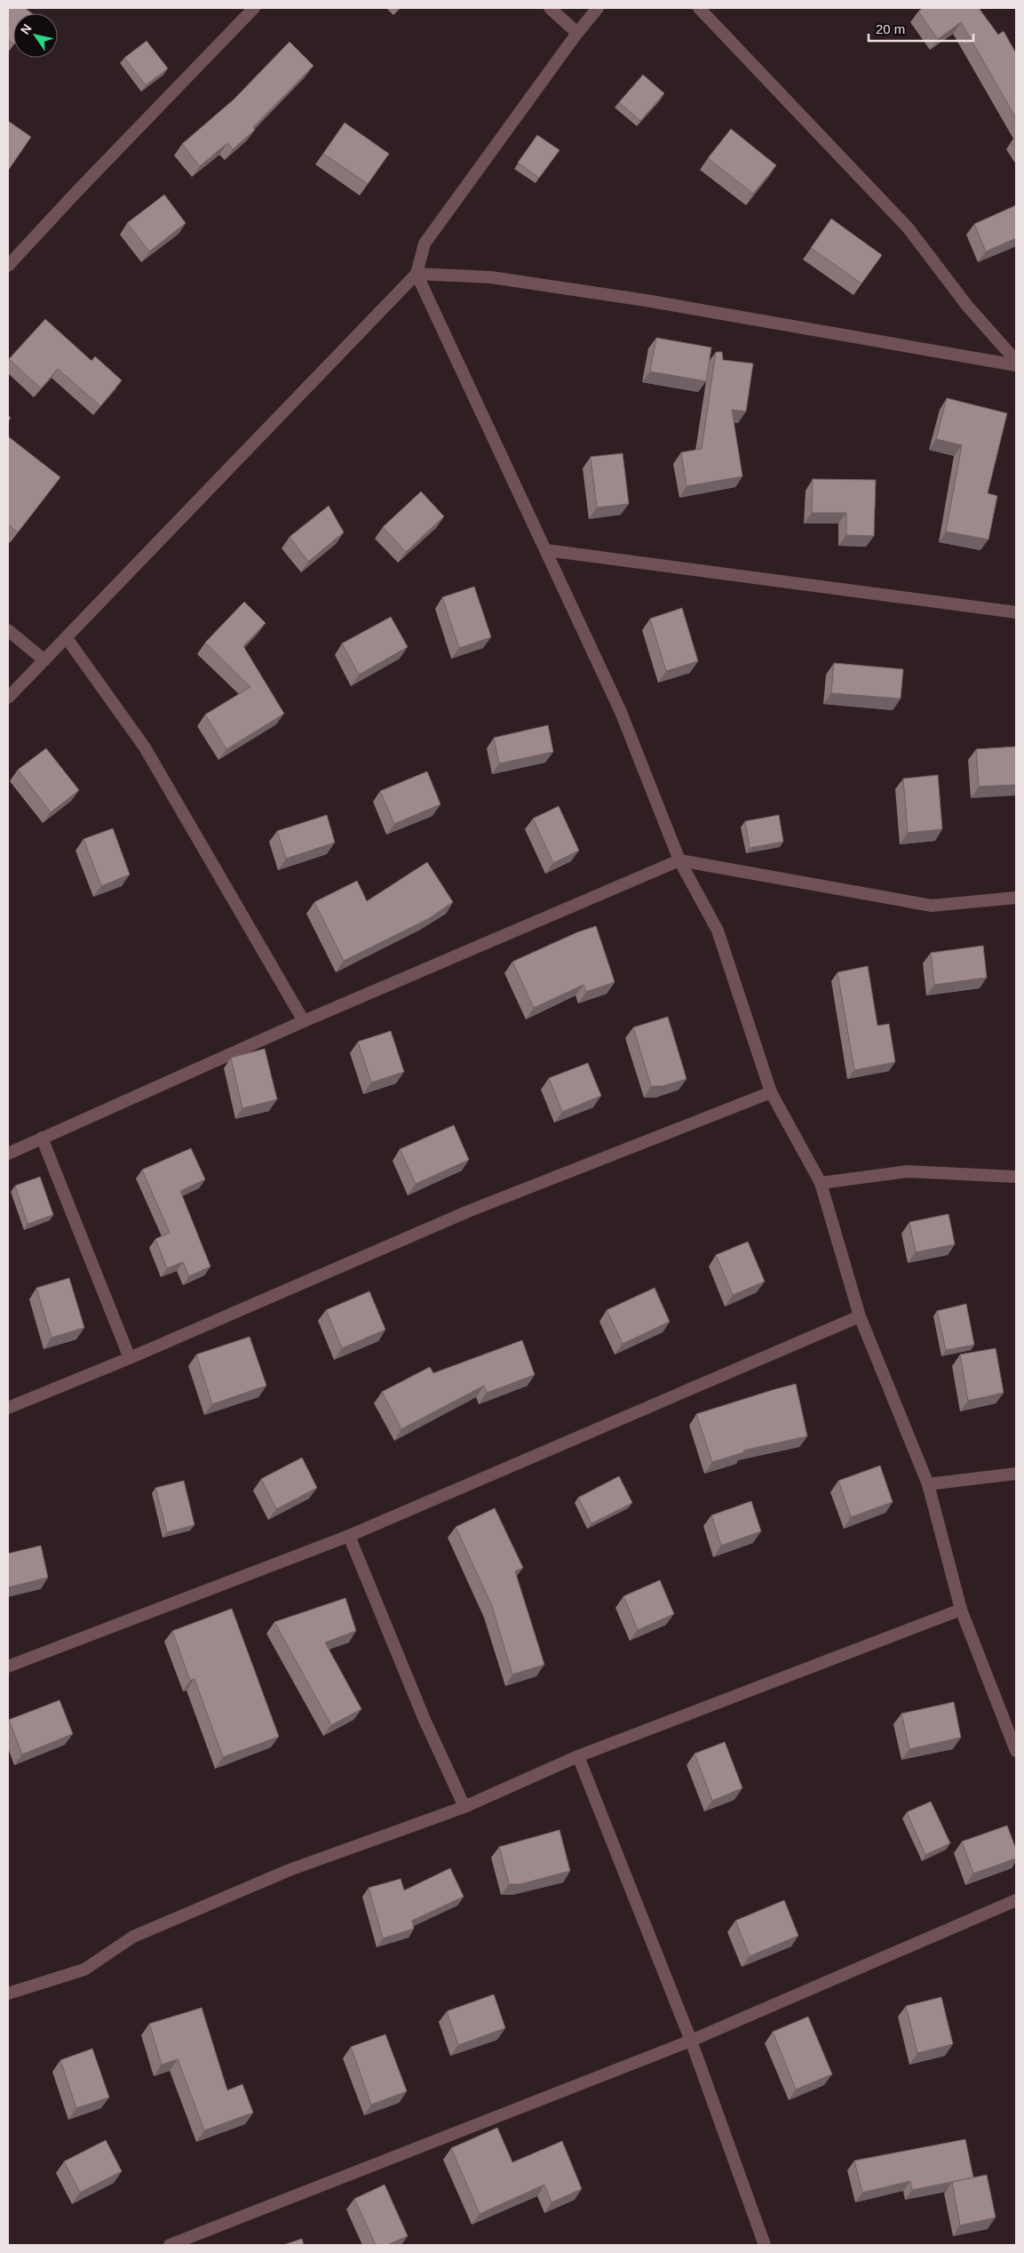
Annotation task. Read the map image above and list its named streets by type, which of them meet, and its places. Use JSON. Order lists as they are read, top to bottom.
{
  "scale_bar": "20 m",
  "north": "top left"
}
